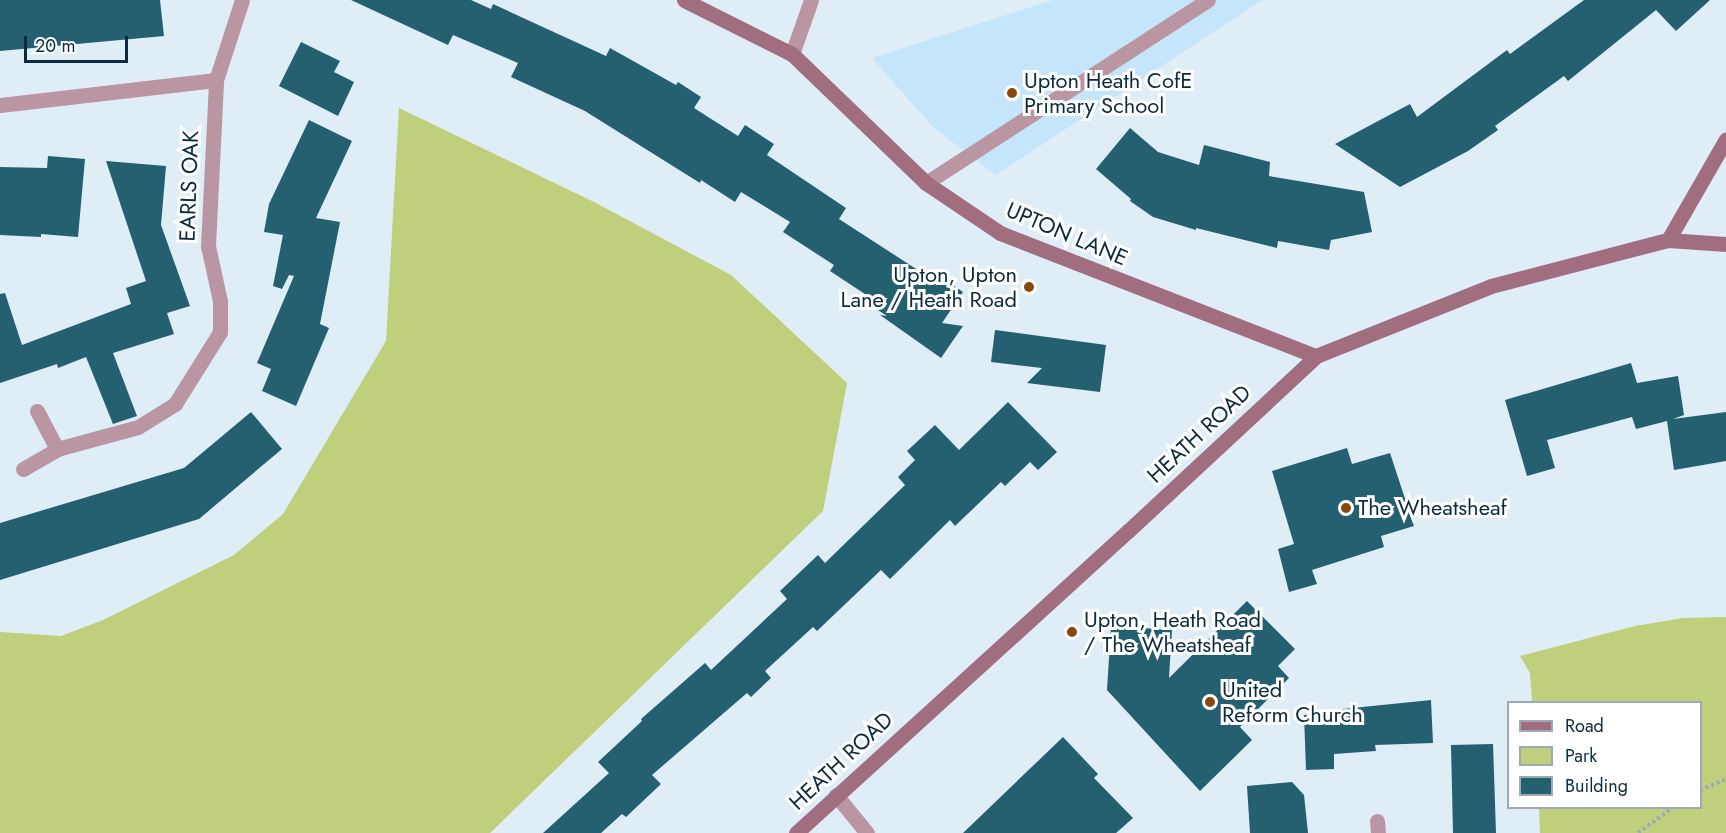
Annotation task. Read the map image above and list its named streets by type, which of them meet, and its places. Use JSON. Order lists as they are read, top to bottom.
{
  "streets": {
    "street": ["EARLS OAK", "UPTON LANE", "HEATH ROAD"]
  },
  "crossings": [
    ["UPTON LANE", "HEATH ROAD"]
  ],
  "places": [
    "Upton Heath CofE Primary School",
    "Upton, Upton Lane / Heath Road",
    "The Wheatsheaf",
    "Upton, Heath Road / The Wheatsheaf",
    "United Reform Church"
  ],
  "legend": ["Road", "Park", "Building"],
  "scale_bar": "20 m"
}
